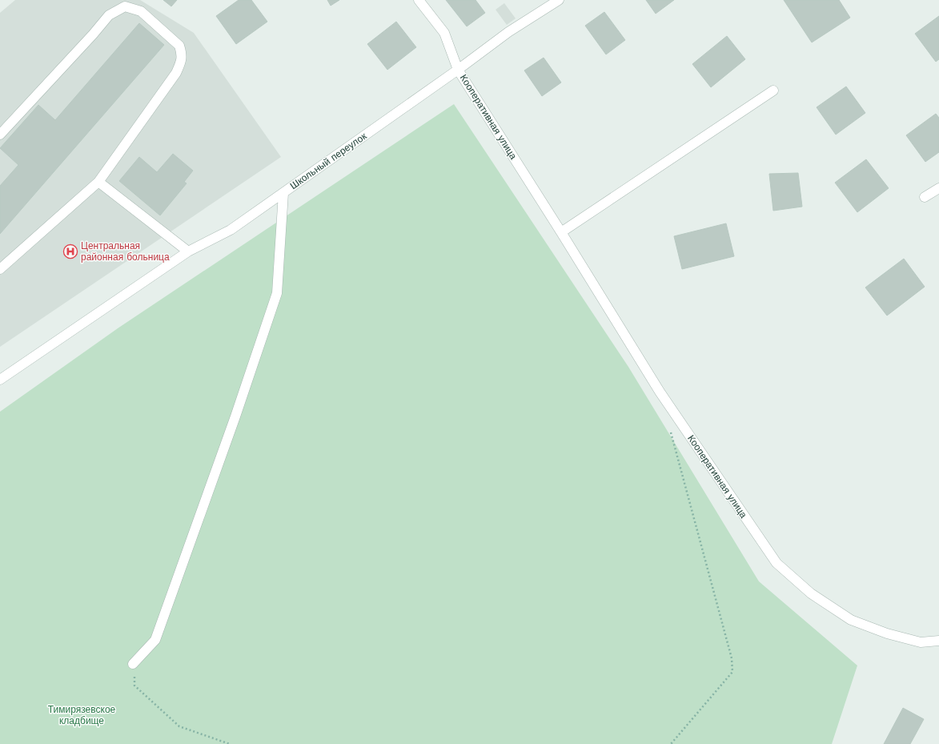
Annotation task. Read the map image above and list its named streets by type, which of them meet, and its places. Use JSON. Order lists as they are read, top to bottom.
{
  "streets": {
    "street": ["Кооперативная улица", "Школьный переулок"]
  },
  "crossings": [
    ["Кооперативная улица", "Школьный переулок"]
  ],
  "parks": ["Тимирязевское кладбище"],
  "places": {
    "hospital": ["Центральная районная больница"]
  }
}
